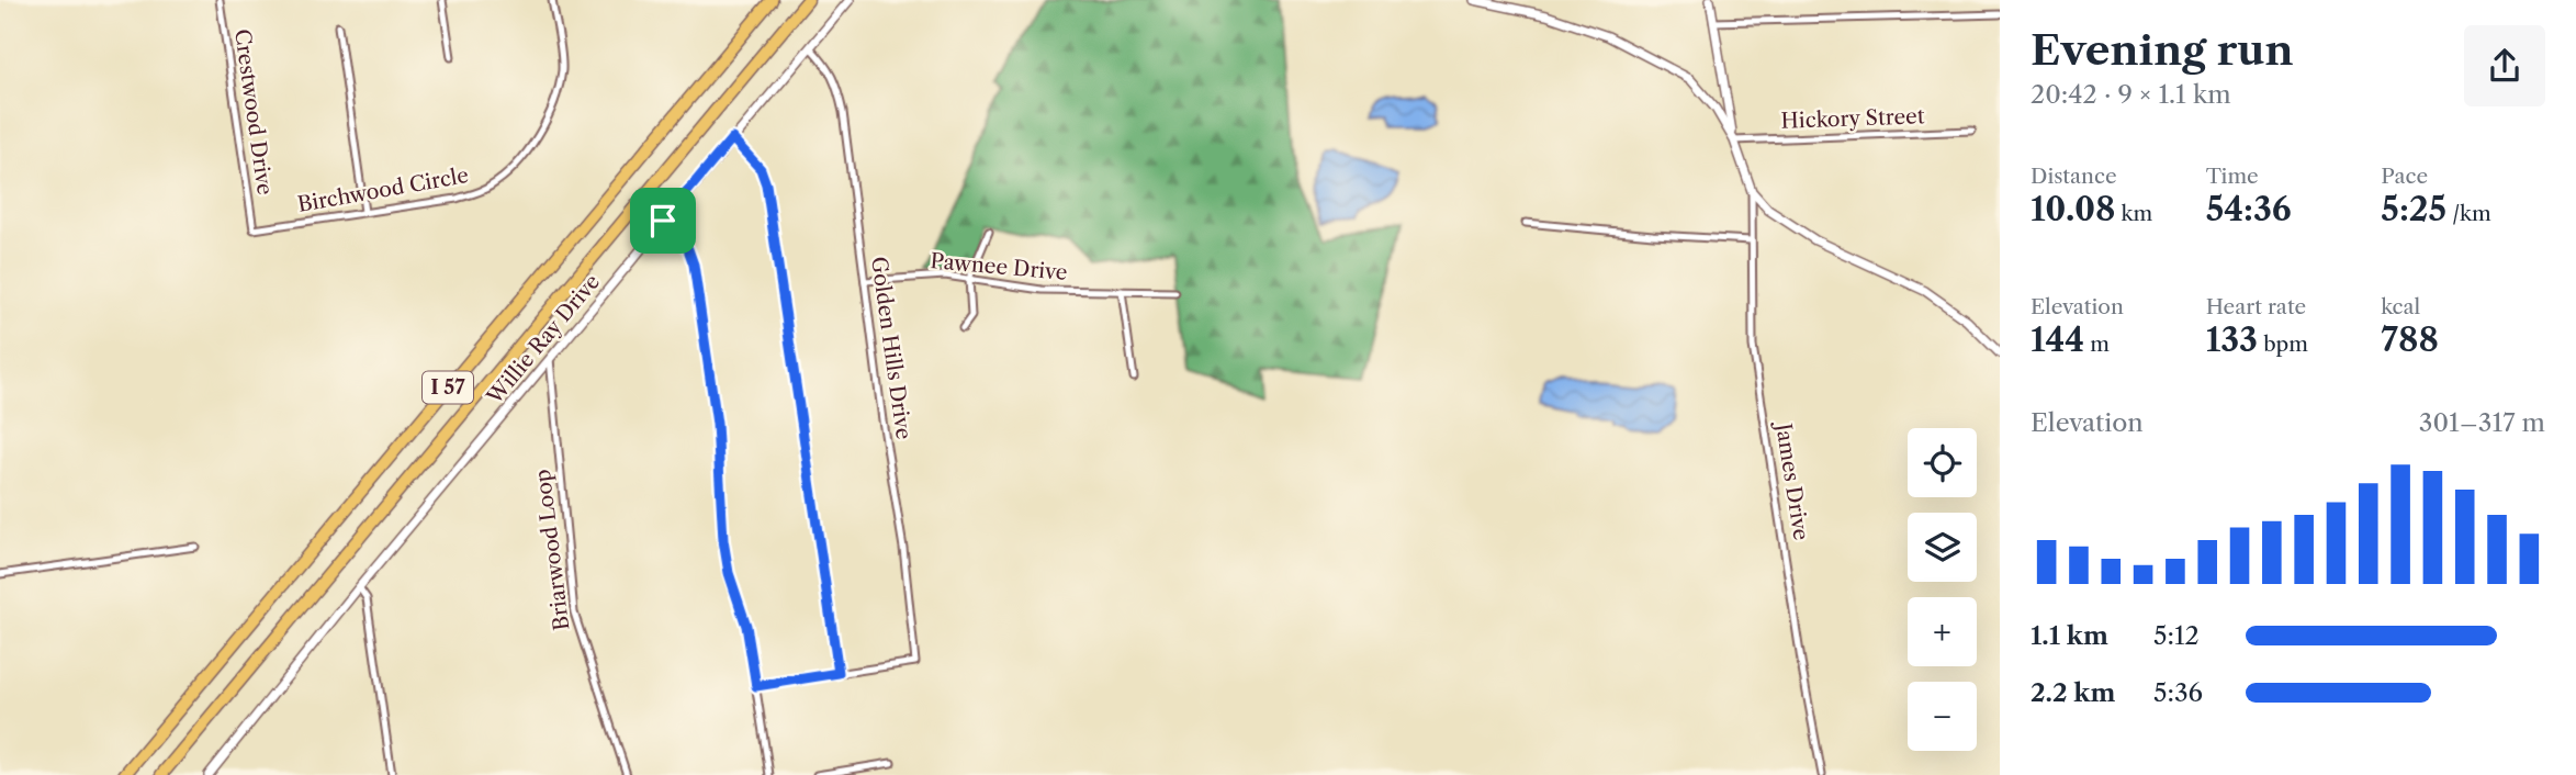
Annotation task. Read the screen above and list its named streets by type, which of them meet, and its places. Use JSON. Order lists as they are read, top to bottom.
{
  "streets": {
    "highway": ["I 57"],
    "street": [
      "Crestwood Drive",
      "Hickory Street",
      "Birchwood Circle",
      "Pawnee Drive",
      "Willie Ray Drive",
      "Golden Hills Drive",
      "James Drive",
      "Briarwood Loop"
    ]
  },
  "crossings": [
    ["Crestwood Drive", "Birchwood Circle"],
    ["Pawnee Drive", "Golden Hills Drive"],
    ["Willie Ray Drive", "Golden Hills Drive"],
    ["Willie Ray Drive", "Briarwood Loop"]
  ],
  "page": {
    "heading": ["Evening run", "20:42 · 9 × 1.1 km"],
    "stats": [
      ["Distance", "10.08 km"],
      ["Time", "54:36"],
      ["Pace", "5:25 /km"],
      ["Elevation", "144 m"],
      ["Heart rate", "133 bpm"],
      ["kcal", "788"]
    ],
    "chart": ["Elevation", "301–317 m"],
    "map_buttons": ["+", "−"],
    "list": [
      {
        "name": "1.1 km",
        "note": "5:12"
      },
      {
        "name": "2.2 km",
        "note": "5:36"
      }
    ]
  }
}
